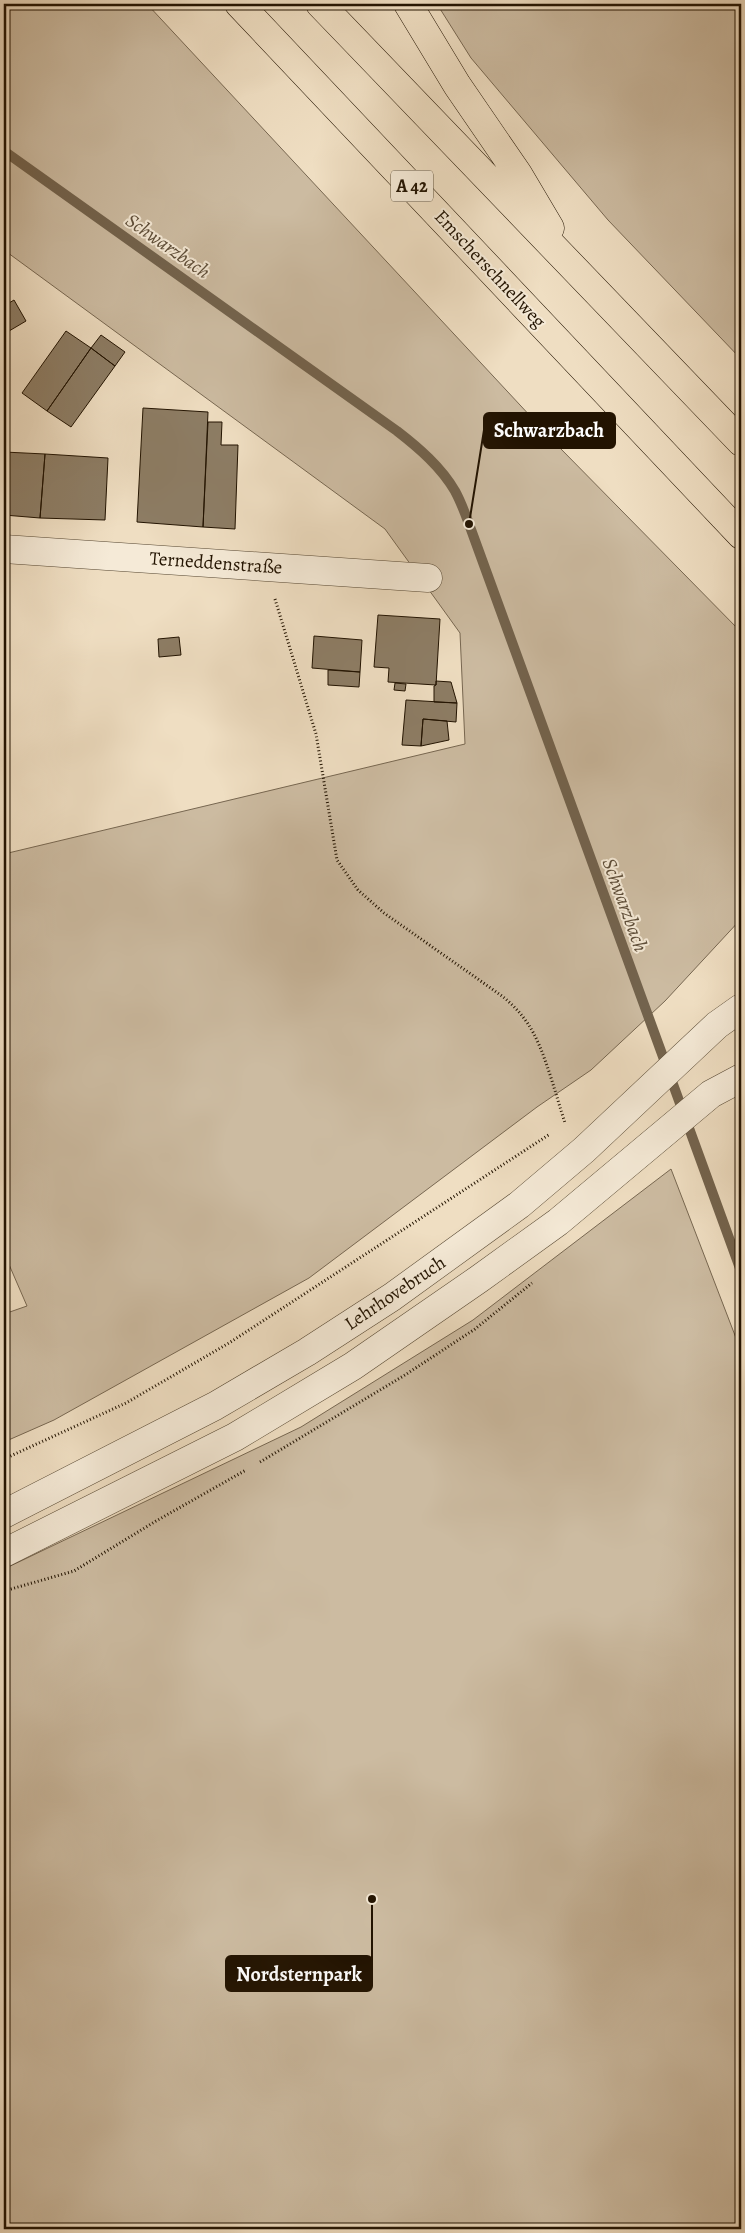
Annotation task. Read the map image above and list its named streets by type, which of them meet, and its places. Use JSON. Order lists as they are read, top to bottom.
{
  "streets": {
    "highway": ["A 42", "Emscherschnellweg"],
    "street": ["Terneddenstraße", "Lehrhovebruch"]
  },
  "water": ["Schwarzbach"],
  "places": ["Schwarzbach", "Nordsternpark"]
}
